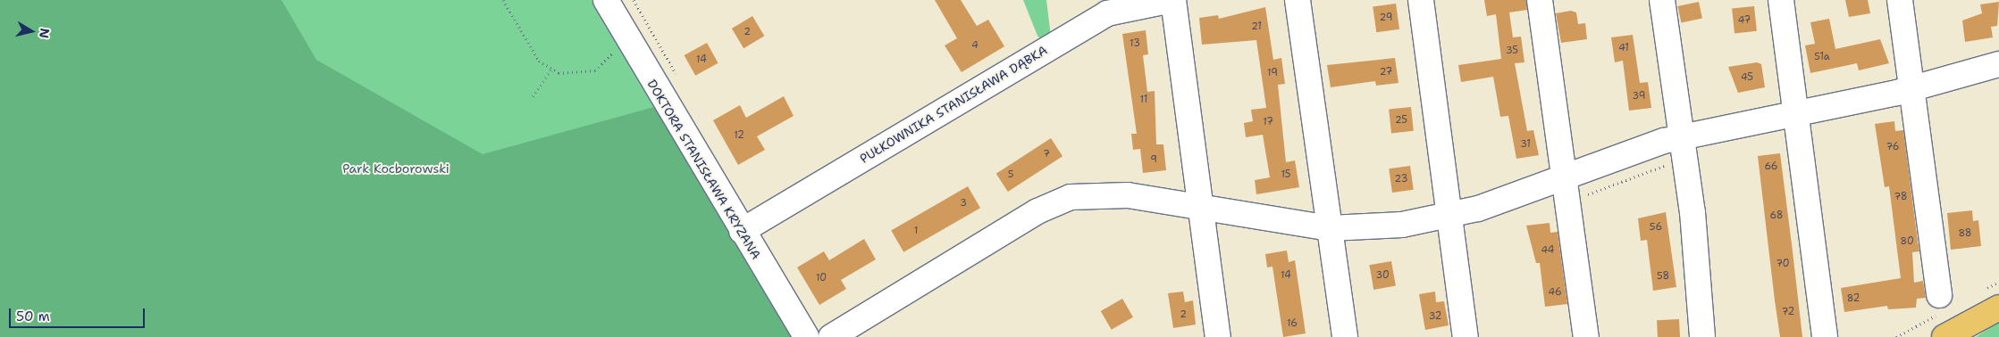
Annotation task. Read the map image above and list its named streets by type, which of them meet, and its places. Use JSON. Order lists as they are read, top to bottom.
{
  "streets": {
    "street": ["PUŁKOWNIKA STANISŁAWA DĄBKA", "DOKTORA STANISŁAWA KRYZANA"]
  },
  "crossings": [
    ["PUŁKOWNIKA STANISŁAWA DĄBKA", "DOKTORA STANISŁAWA KRYZANA"]
  ],
  "parks": ["Park Kocborowski"],
  "house_numbers": [
    "29",
    "47",
    "21",
    "2",
    "13",
    "4",
    "41",
    "35",
    "51a",
    "14",
    "27",
    "19",
    "45",
    "39",
    "11",
    "25",
    "17",
    "12",
    "31",
    "76",
    "7",
    "9",
    "66",
    "5",
    "15",
    "23",
    "78",
    "3",
    "68",
    "56",
    "1",
    "88",
    "80",
    "44",
    "70",
    "14",
    "30",
    "58",
    "10",
    "46",
    "82",
    "72",
    "2",
    "32",
    "16"
  ],
  "scale_bar": "50 m",
  "north": "right"
}
